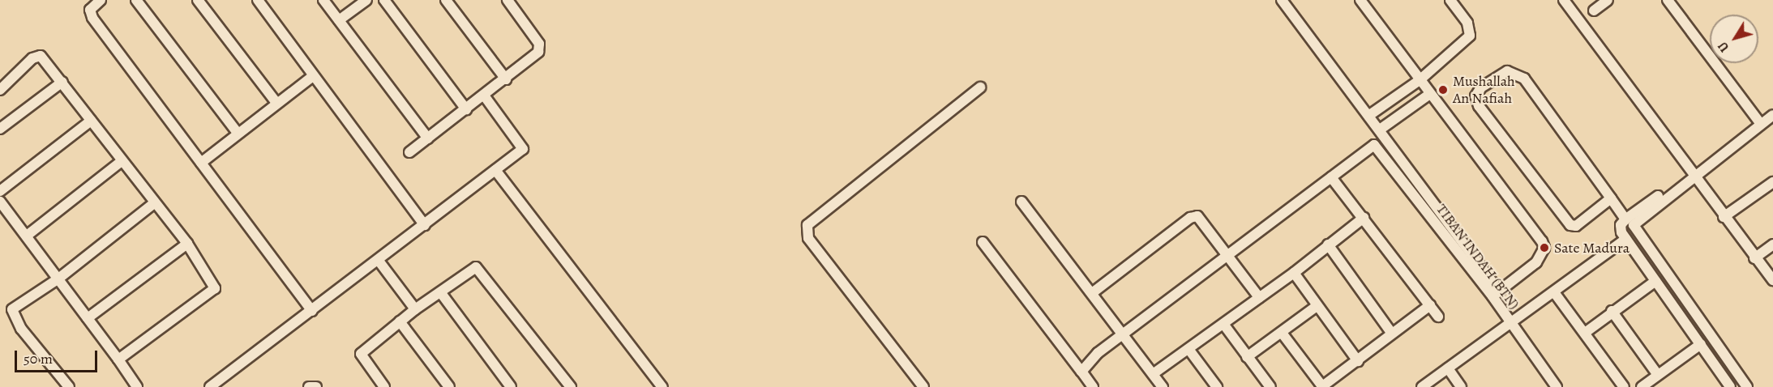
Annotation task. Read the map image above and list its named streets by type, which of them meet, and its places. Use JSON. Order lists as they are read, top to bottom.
{
  "streets": {
    "street": ["TIBAN INDAH (BTN)"]
  },
  "places": ["Mushallah An Nafiah", "Sate Madura"],
  "scale_bar": "50 m",
  "north": "bottom left"
}
